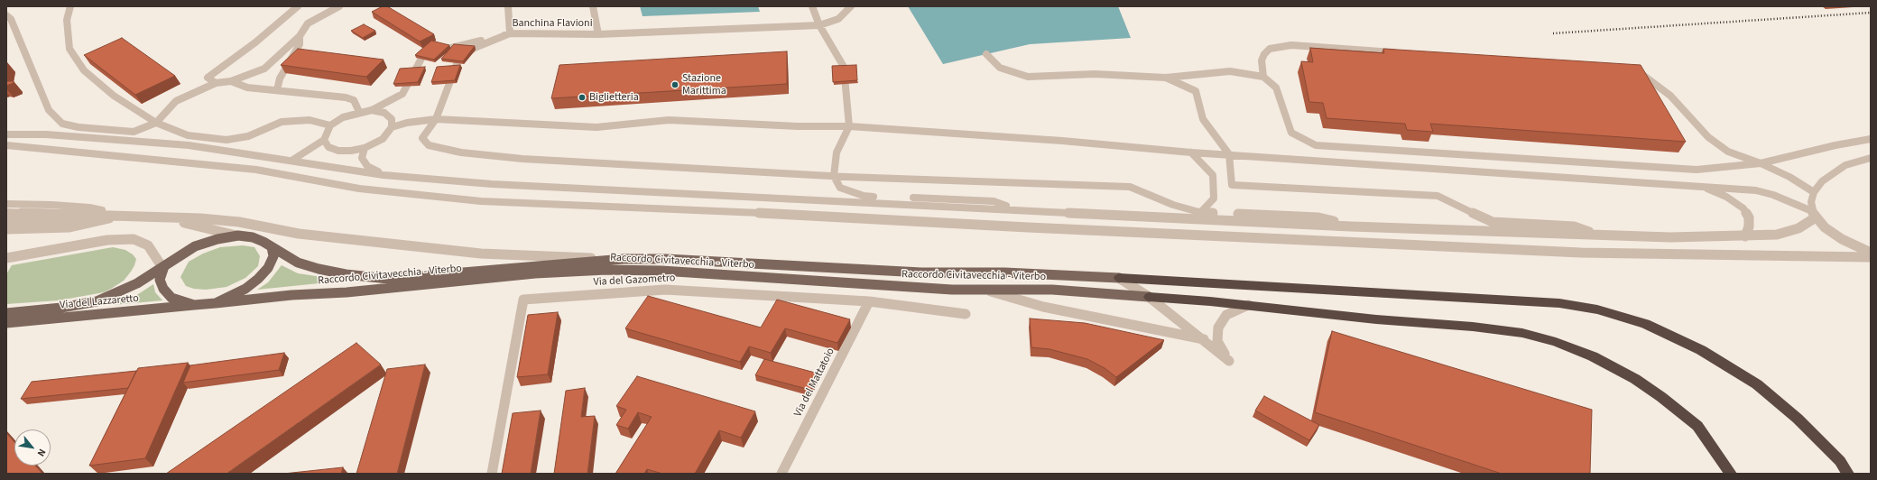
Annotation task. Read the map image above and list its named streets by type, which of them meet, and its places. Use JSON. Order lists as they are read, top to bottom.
{
  "streets": {
    "main road": ["Raccordo Civitavecchia - Viterbo", "Via del Lazzaretto"],
    "street": ["Banchina Flavioni", "Via del Gazometro", "Via del Mattatoio"]
  },
  "crossings": [
    ["Raccordo Civitavecchia - Viterbo", "Via del Lazzaretto"],
    ["Via del Gazometro", "Via del Mattatoio"]
  ],
  "places": ["Stazione Marittima", "Biglietteria"],
  "north": "bottom right"
}
